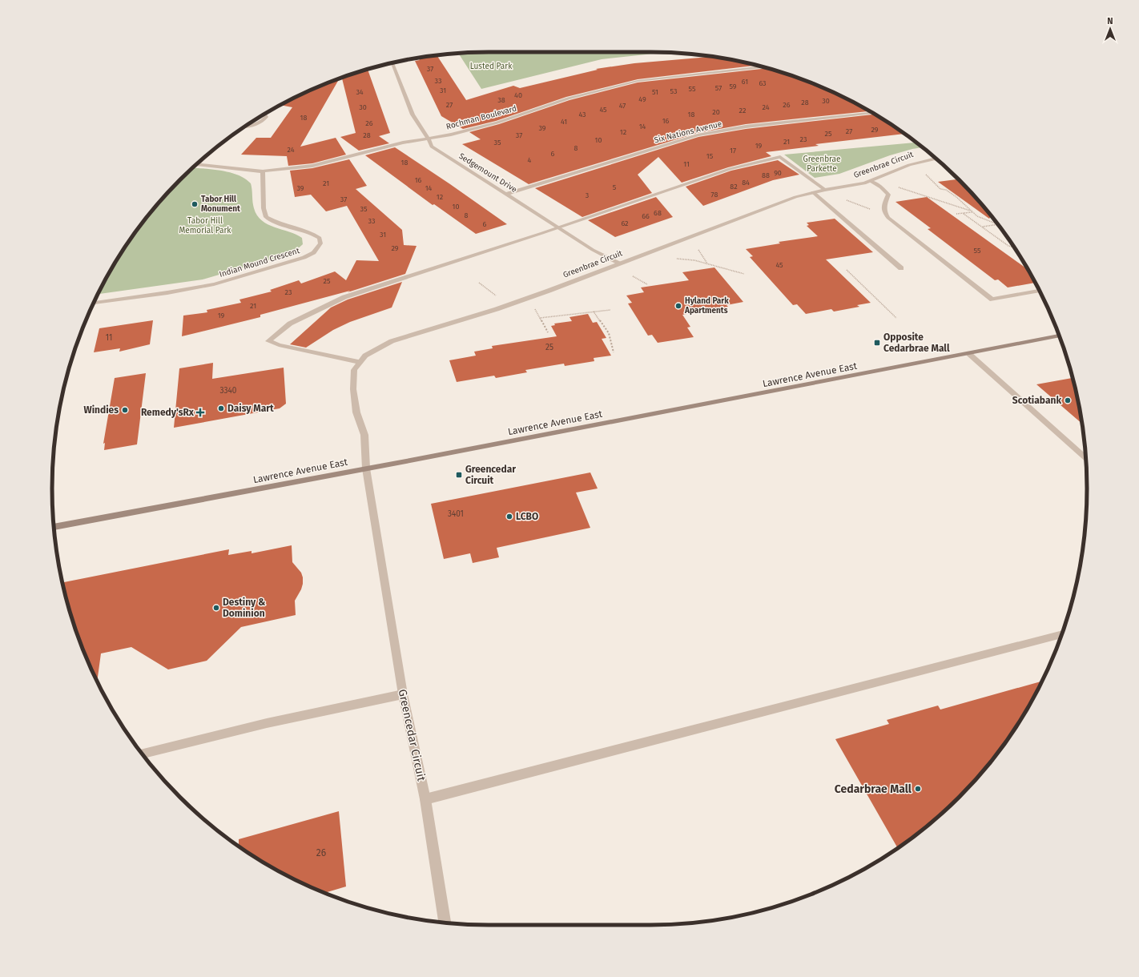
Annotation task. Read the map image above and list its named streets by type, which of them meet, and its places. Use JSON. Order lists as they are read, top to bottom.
{
  "streets": {
    "main road": ["Lawrence Avenue East"],
    "street": [
      "Rochman Boulevard",
      "Six Nations Avenue",
      "Greenbrae Circuit",
      "Sedgemount Drive",
      "Indian Mound Crescent",
      "Greencedar Circuit"
    ]
  },
  "crossings": [
    ["Rochman Boulevard", "Sedgemount Drive"],
    ["Rochman Boulevard", "Indian Mound Crescent"],
    ["Six Nations Avenue", "Sedgemount Drive"],
    ["Greenbrae Circuit", "Sedgemount Drive"],
    ["Greenbrae Circuit", "Lawrence Avenue East"],
    ["Greenbrae Circuit", "Greencedar Circuit"],
    ["Lawrence Avenue East", "Greencedar Circuit"]
  ],
  "parks": ["Lusted Park", "Greenbrae Parkette", "Tabor Hill Memorial Park"],
  "places": {
    "other": [
      "Tabor Hill Monument",
      "Hyland Park Apartments",
      "Scotiabank",
      "Daisy Mart",
      "Windies",
      "LCBO",
      "Destiny & Dominion",
      "Cedarbrae Mall"
    ],
    "transit": ["Opposite Cedarbrae Mall", "Greencedar Circuit"],
    "health": ["Remedy'sRx"]
  },
  "house_numbers": [
    "37",
    "33",
    "61",
    "63",
    "59",
    "57",
    "55",
    "31",
    "53",
    "34",
    "51",
    "40",
    "49",
    "38",
    "30",
    "28",
    "27",
    "26",
    "47",
    "30",
    "24",
    "45",
    "22",
    "20",
    "43",
    "18",
    "18",
    "16",
    "41",
    "26",
    "14",
    "39",
    "29",
    "27",
    "12",
    "25",
    "28",
    "37",
    "23",
    "10",
    "21",
    "35",
    "19",
    "8",
    "24",
    "17",
    "6",
    "15",
    "4",
    "18",
    "11",
    "90",
    "88",
    "16",
    "84",
    "21",
    "82",
    "5",
    "39",
    "14",
    "78",
    "3",
    "12",
    "37",
    "10",
    "35",
    "68",
    "8",
    "66",
    "33",
    "62",
    "6",
    "31",
    "29",
    "55",
    "45",
    "25",
    "23",
    "21",
    "19",
    "11",
    "25",
    "3340",
    "3401",
    "26"
  ],
  "north": "top"
}
